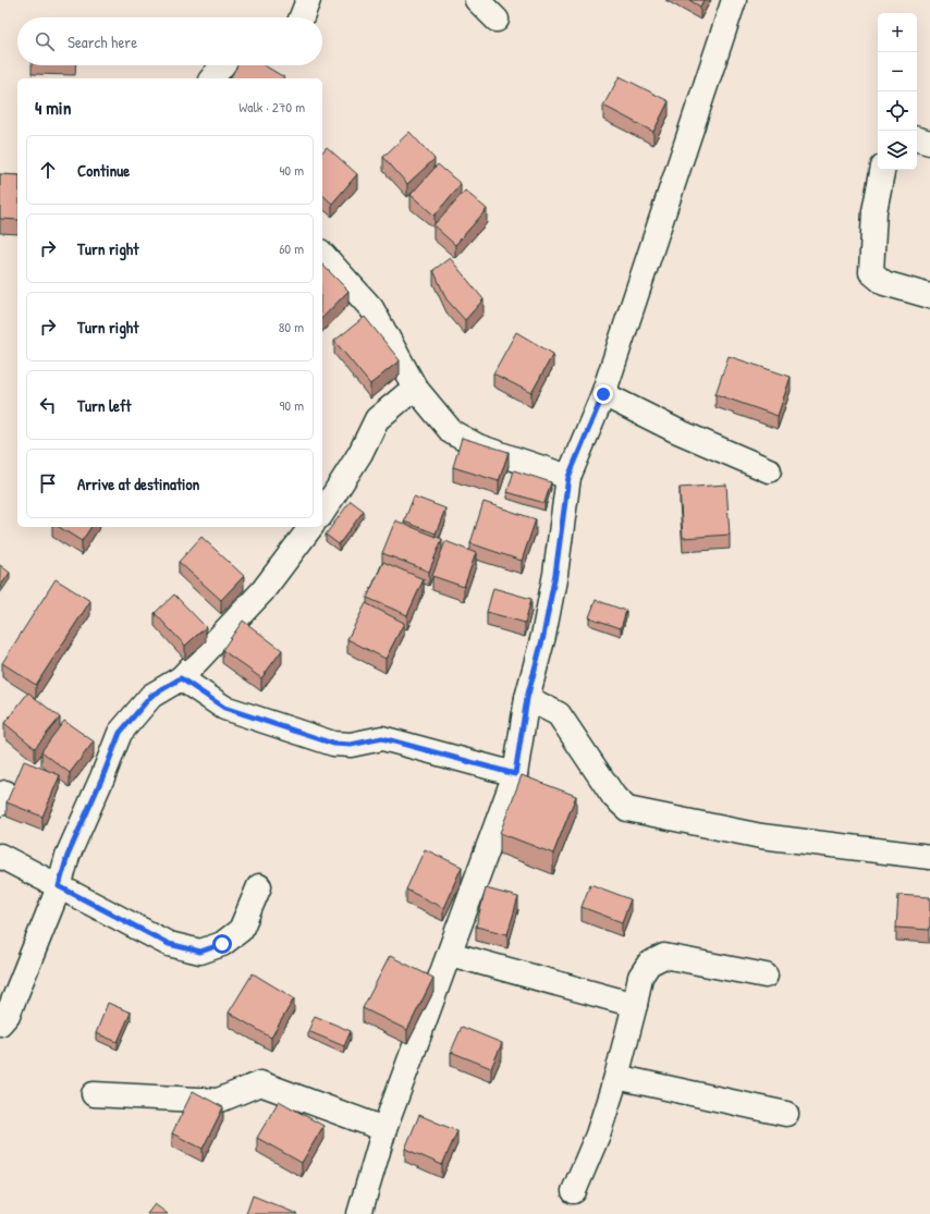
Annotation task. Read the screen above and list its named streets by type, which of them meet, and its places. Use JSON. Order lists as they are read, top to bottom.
{
  "page": {
    "map_buttons": ["+", "−"],
    "search": "Search here",
    "heading": ["4 min", "Walk · 270 m"],
    "list": [
      ["Continue", "40 m"],
      ["Turn right", "60 m"],
      ["Turn right", "80 m"],
      ["Turn left", "90 m"],
      "Arrive at destination"
    ]
  }
}
